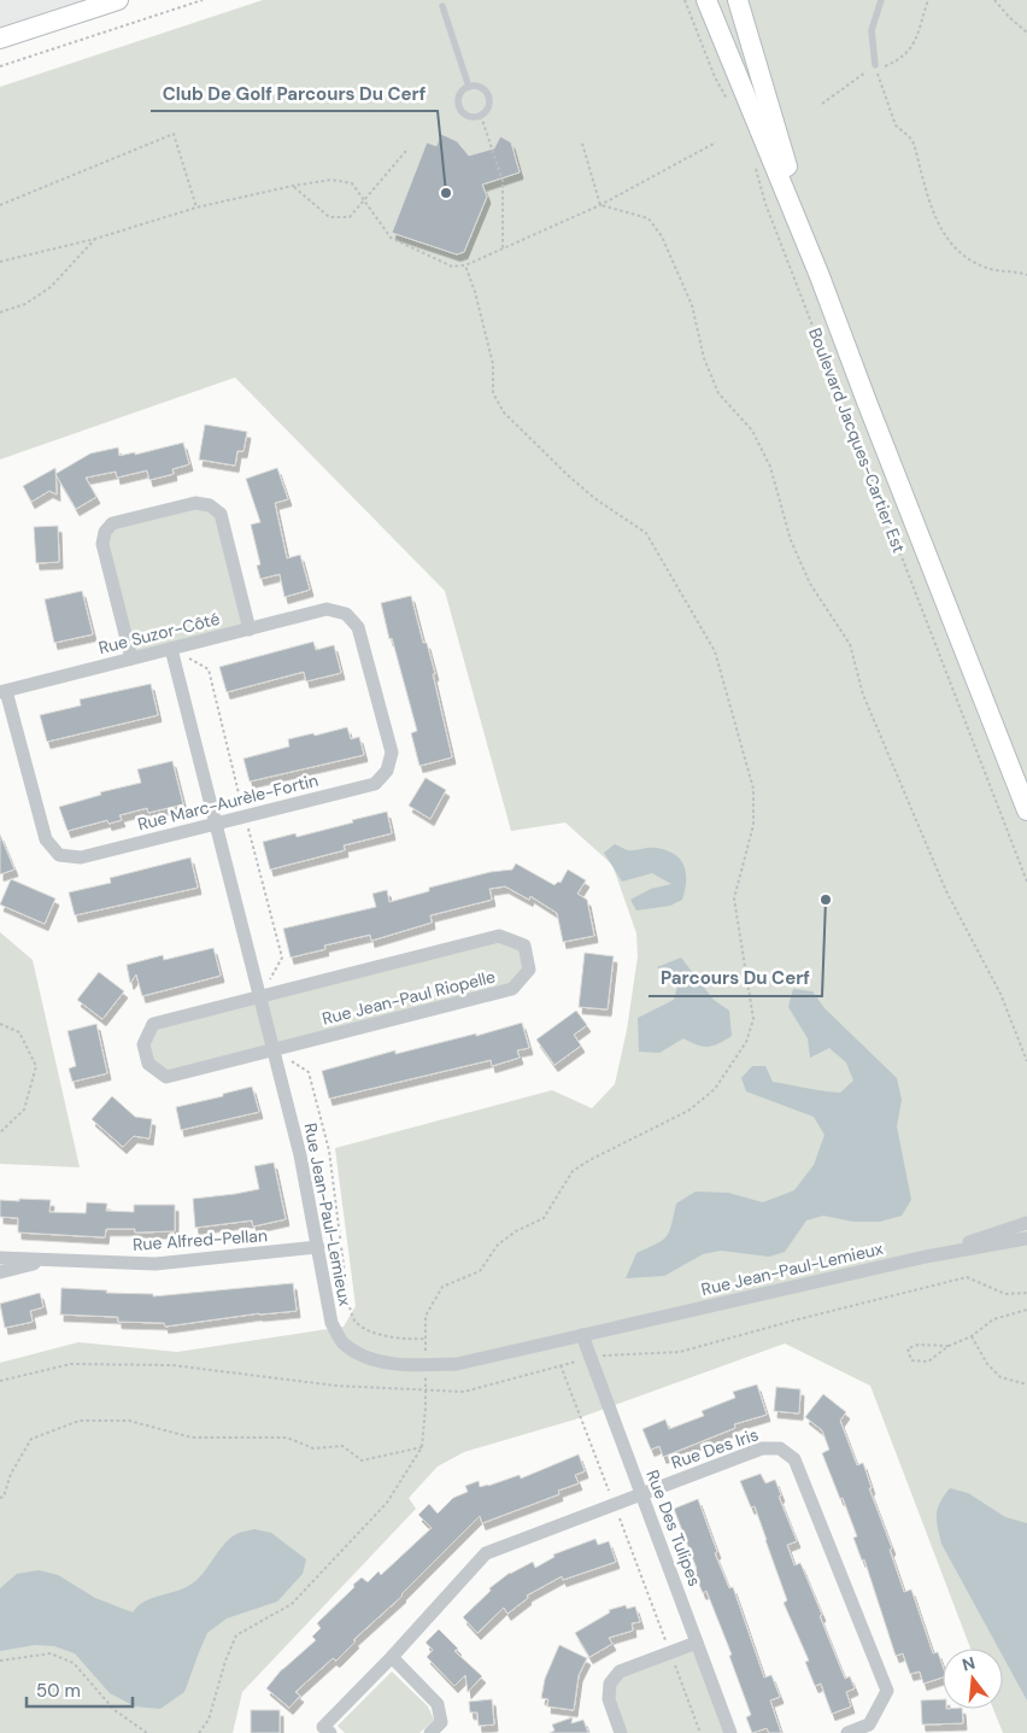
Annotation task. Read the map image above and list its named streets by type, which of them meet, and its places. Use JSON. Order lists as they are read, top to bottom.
{
  "streets": {
    "main road": ["Boulevard Jacques-Cartier Est"],
    "street": [
      "Rue Suzor-Côté",
      "Rue Marc-Aurèle-Fortin",
      "Rue Jean-Paul Riopelle",
      "Rue Jean-Paul-Lemieux",
      "Rue Alfred-Pellan",
      "Rue Des Iris",
      "Rue Des Tulipes"
    ]
  },
  "crossings": [
    ["Rue Suzor-Côté", "Rue Marc-Aurèle-Fortin"],
    ["Rue Suzor-Côté", "Rue Jean-Paul-Lemieux"],
    ["Rue Marc-Aurèle-Fortin", "Rue Jean-Paul-Lemieux"],
    ["Rue Jean-Paul Riopelle", "Rue Jean-Paul-Lemieux"],
    ["Rue Jean-Paul-Lemieux", "Rue Alfred-Pellan"],
    ["Rue Jean-Paul-Lemieux", "Rue Des Tulipes"],
    ["Rue Des Iris", "Rue Des Tulipes"]
  ],
  "places": ["Club De Golf Parcours Du Cerf", "Parcours Du Cerf"],
  "scale_bar": "50 m",
  "north": "top"
}
